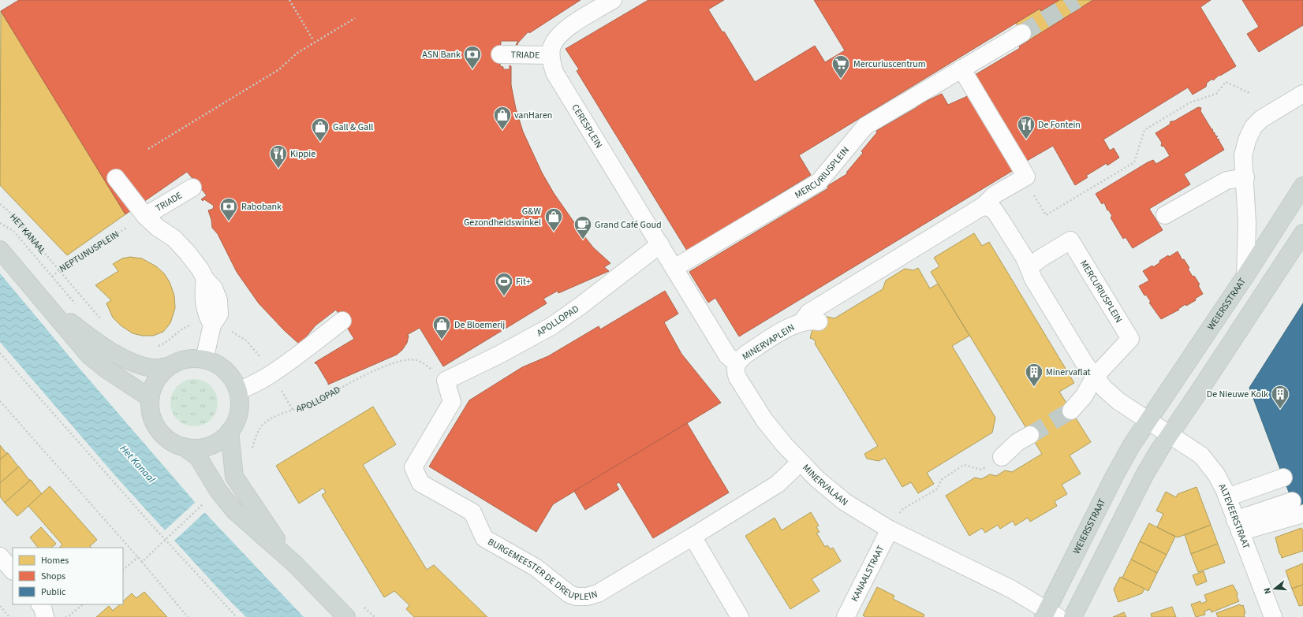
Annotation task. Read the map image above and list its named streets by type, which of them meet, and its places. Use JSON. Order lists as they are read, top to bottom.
{
  "streets": {
    "main road": ["WEIERSSTRAAT"],
    "street": [
      "TRIADE",
      "CERESPLEIN",
      "MERCURIUSPLEIN",
      "APOLLOPAD",
      "MINERVAPLEIN",
      "MINERVALAAN",
      "ALTEVEERSTRAAT",
      "BURGEMEESTER DE DREUPLEIN",
      "KANAALSTRAAT"
    ],
    "path": ["HET KANAAL", "NEPTUNUSPLEIN"]
  },
  "crossings": [
    ["TRIADE", "CERESPLEIN"],
    ["TRIADE", "NEPTUNUSPLEIN"],
    ["CERESPLEIN", "MERCURIUSPLEIN"],
    ["CERESPLEIN", "APOLLOPAD"],
    ["HET KANAAL", "NEPTUNUSPLEIN"],
    ["WEIERSSTRAAT", "MINERVALAAN"],
    ["APOLLOPAD", "BURGEMEESTER DE DREUPLEIN"],
    ["MINERVAPLEIN", "MINERVALAAN"],
    ["MINERVALAAN", "BURGEMEESTER DE DREUPLEIN"],
    ["MINERVALAAN", "KANAALSTRAAT"]
  ],
  "water": ["Het Kanaal"],
  "places": {
    "bank": ["ASN Bank", "Rabobank"],
    "supermarket": ["Mercuriuscentrum"],
    "shop": [
      "vanHaren",
      "Gall & Gall",
      "G&W Gezondheidswinkel",
      "De Bloemerij"
    ],
    "restaurant": ["De Fontein", "Kippie"],
    "cafe": ["Grand Café Goud"],
    "sports": ["Fit+"],
    "building": ["Minervaflat", "De Nieuwe Kolk"]
  },
  "legend": ["Homes", "Shops", "Public"],
  "north": "left"
}
